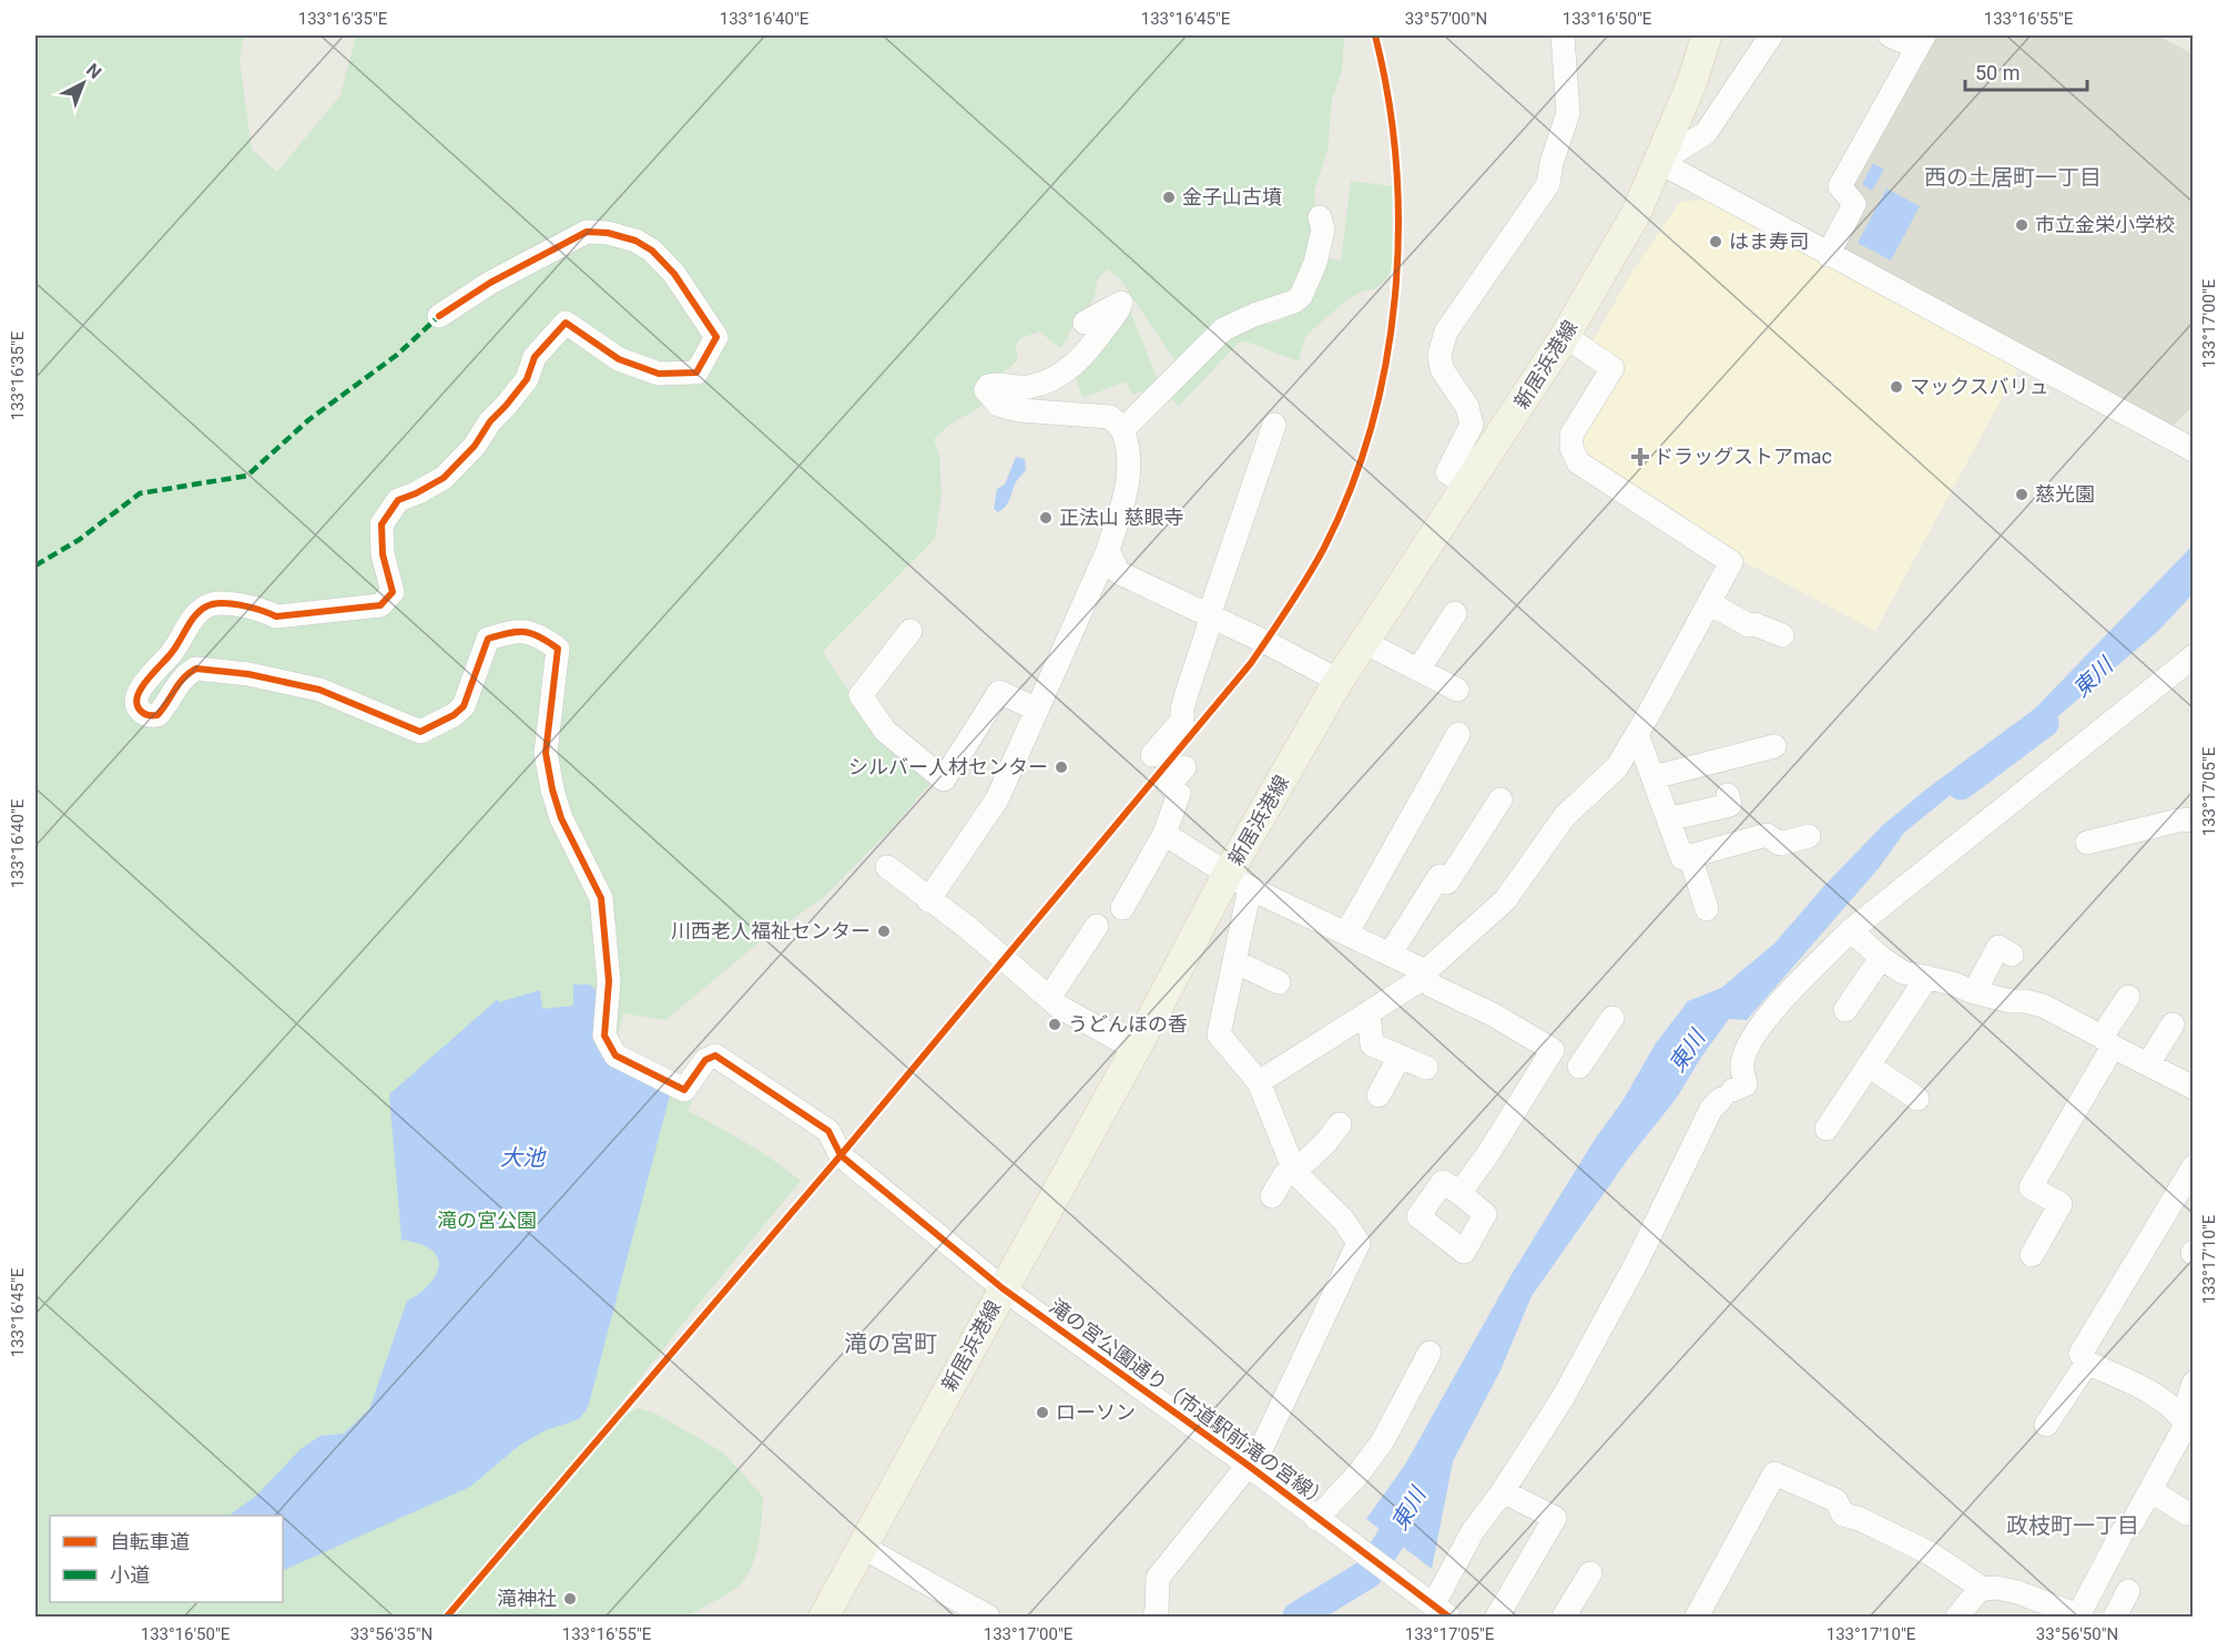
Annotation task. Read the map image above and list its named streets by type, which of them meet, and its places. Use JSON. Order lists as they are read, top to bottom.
{
  "streets": {
    "main road": ["新居浜港線"],
    "street": ["滝の宮公園通り（市道駅前滝の宮線）"]
  },
  "crossings": [
    ["新居浜港線", "滝の宮公園通り（市道駅前滝の宮線）"]
  ],
  "districts": ["西の土居町一丁目", "滝の宮町", "政枝町一丁目"],
  "water": ["東川", "大池"],
  "parks": ["滝の宮公園"],
  "places": {
    "other": [
      "金子山古墳",
      "市立金栄小学校",
      "はま寿司",
      "マックスバリュ",
      "慈光園",
      "正法山 慈眼寺",
      "シルバー人材センター",
      "川西老人福祉センター",
      "うどんほの香",
      "ローソン",
      "滝神社"
    ],
    "health": ["ドラッグストアmac"]
  },
  "legend": ["自転車道", "小道"],
  "scale_bar": "50 m",
  "north": "top right",
  "coordinates": [
    "133°16'35\"E",
    "133°16'40\"E",
    "133°16'45\"E",
    "33°57'00\"N",
    "133°16'50\"E",
    "133°16'55\"E",
    "133°17'00\"E",
    "133°17'05\"E",
    "133°17'10\"E",
    "33°56'35\"N",
    "33°56'50\"N"
  ]
}
